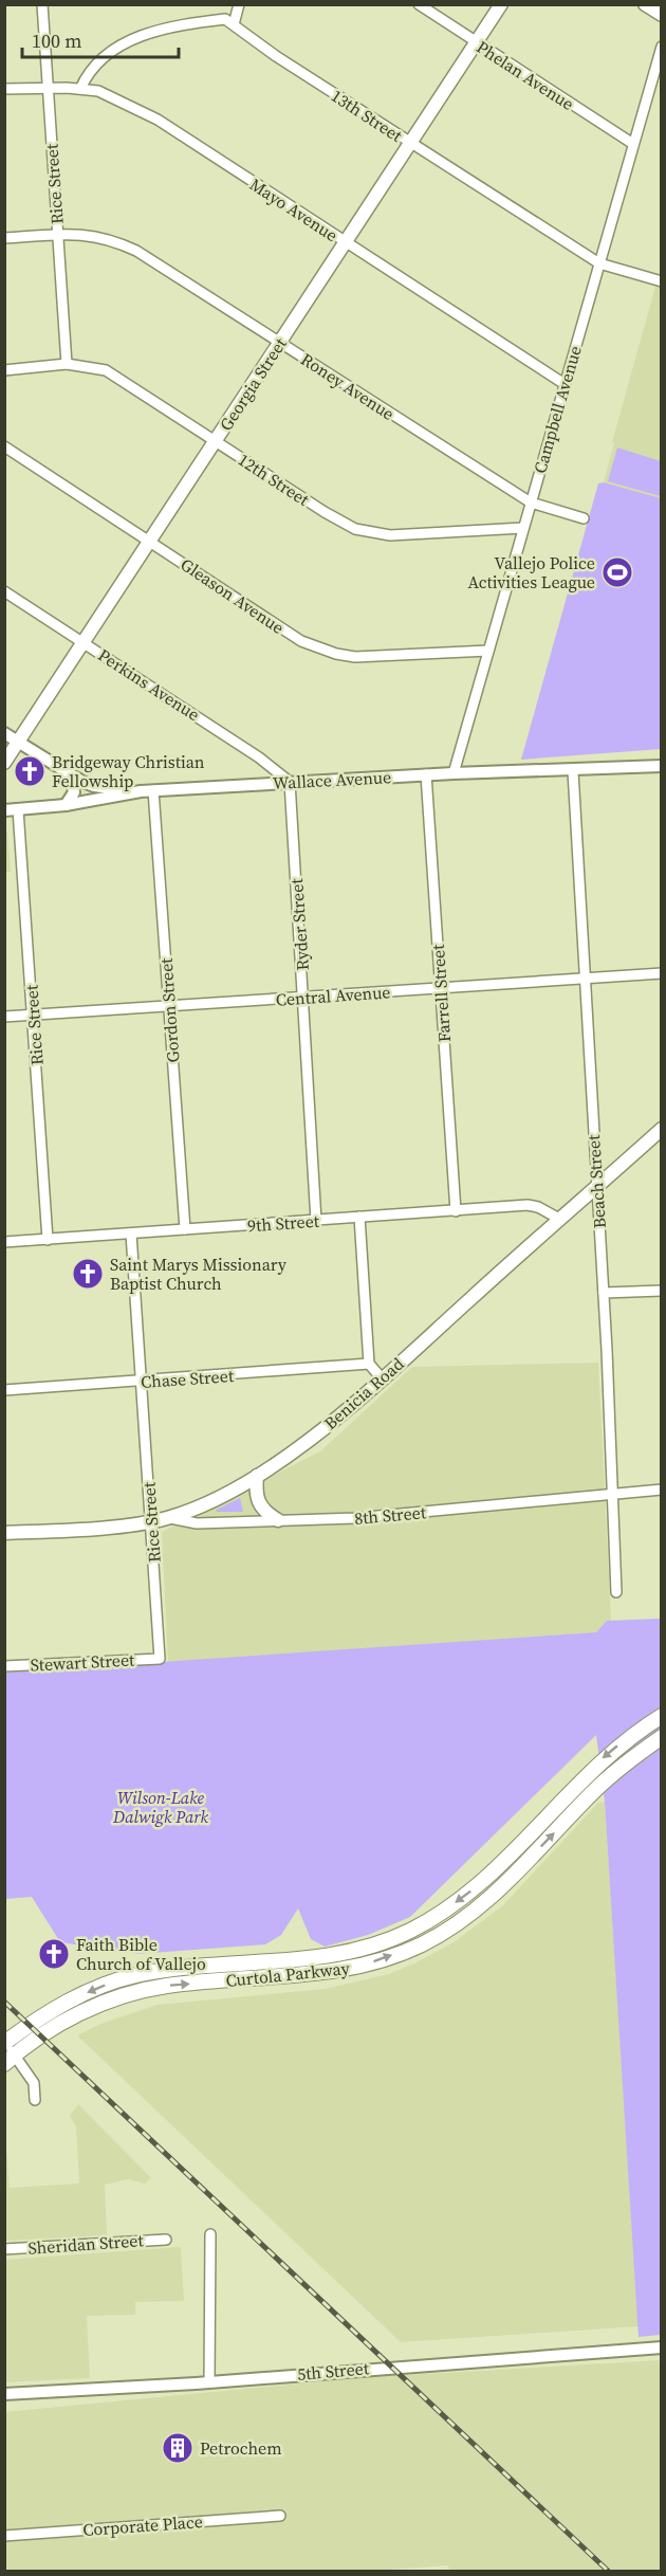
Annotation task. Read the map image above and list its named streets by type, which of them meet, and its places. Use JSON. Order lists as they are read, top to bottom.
{
  "streets": {
    "main road": ["Georgia Street", "Benicia Road", "Curtola Parkway"],
    "street": [
      "Phelan Avenue",
      "13th Street",
      "Rice Street",
      "Mayo Avenue",
      "Roney Avenue",
      "Campbell Avenue",
      "12th Street",
      "Gleason Avenue",
      "Perkins Avenue",
      "Wallace Avenue",
      "Ryder Street",
      "Farrell Street",
      "Central Avenue",
      "Gordon Street",
      "Beach Street",
      "9th Street",
      "Chase Street",
      "8th Street",
      "Stewart Street",
      "Sheridan Street",
      "5th Street",
      "Corporate Place"
    ]
  },
  "crossings": [
    ["Phelan Avenue", "Georgia Street"],
    ["Phelan Avenue", "Campbell Avenue"],
    ["13th Street", "Georgia Street"],
    ["13th Street", "Campbell Avenue"],
    ["Rice Street", "Mayo Avenue"],
    ["Rice Street", "Roney Avenue"],
    ["Rice Street", "12th Street"],
    ["Rice Street", "Wallace Avenue"],
    ["Rice Street", "Central Avenue"],
    ["Rice Street", "9th Street"],
    ["Rice Street", "Chase Street"],
    ["Rice Street", "Benicia Road"],
    ["Rice Street", "Stewart Street"],
    ["Mayo Avenue", "Georgia Street"],
    ["Mayo Avenue", "Campbell Avenue"],
    ["Georgia Street", "Roney Avenue"],
    ["Georgia Street", "12th Street"],
    ["Georgia Street", "Gleason Avenue"],
    ["Georgia Street", "Perkins Avenue"],
    ["Roney Avenue", "Campbell Avenue"],
    ["Campbell Avenue", "12th Street"],
    ["Campbell Avenue", "Gleason Avenue"],
    ["Campbell Avenue", "Wallace Avenue"],
    ["Perkins Avenue", "Wallace Avenue"],
    ["Perkins Avenue", "Ryder Street"],
    ["Wallace Avenue", "Ryder Street"],
    ["Wallace Avenue", "Farrell Street"],
    ["Wallace Avenue", "Gordon Street"],
    ["Wallace Avenue", "Beach Street"],
    ["Ryder Street", "Central Avenue"],
    ["Ryder Street", "9th Street"],
    ["Farrell Street", "Central Avenue"],
    ["Farrell Street", "9th Street"],
    ["Central Avenue", "Gordon Street"],
    ["Central Avenue", "Beach Street"],
    ["Gordon Street", "9th Street"],
    ["Beach Street", "Benicia Road"],
    ["Beach Street", "8th Street"],
    ["9th Street", "Benicia Road"],
    ["Benicia Road", "8th Street"]
  ],
  "parks": ["Wilson-Lake Dalwigk Park"],
  "places": {
    "sports": ["Vallejo Police Activities League"],
    "church": ["Bridgeway Christian Fellowship", "Saint Marys Missionary Baptist Church", "Faith Bible Church of Vallejo"],
    "building": ["Petrochem"]
  },
  "scale_bar": "100 m"
}
